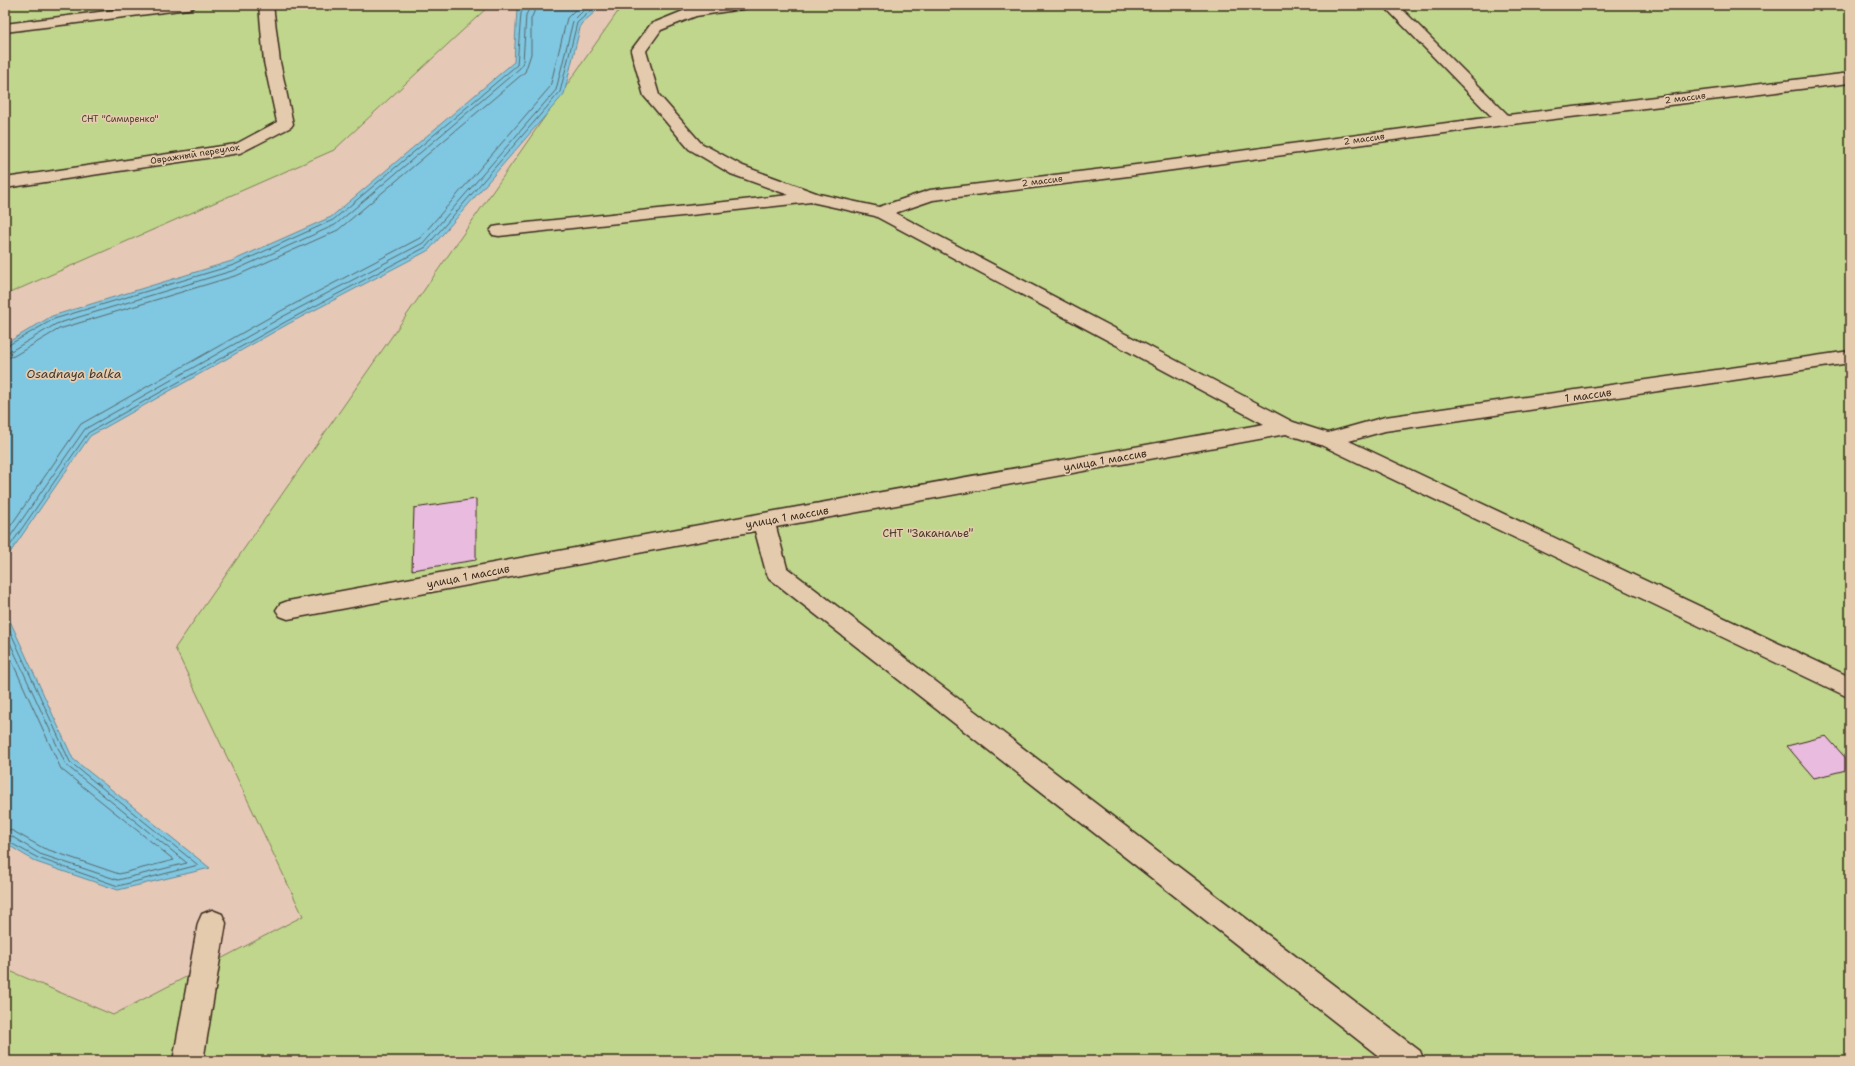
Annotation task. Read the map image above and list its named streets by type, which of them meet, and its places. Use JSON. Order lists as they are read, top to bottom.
{
  "streets": {
    "street": [
      "2 массив",
      "Овражный переулок",
      "1 массив",
      "улица 1 массив"
    ]
  },
  "water": ["Osadnaya balka"],
  "parks": ["СНТ \"Симиренко\"", "СНТ \"Заканалье\""]
}
